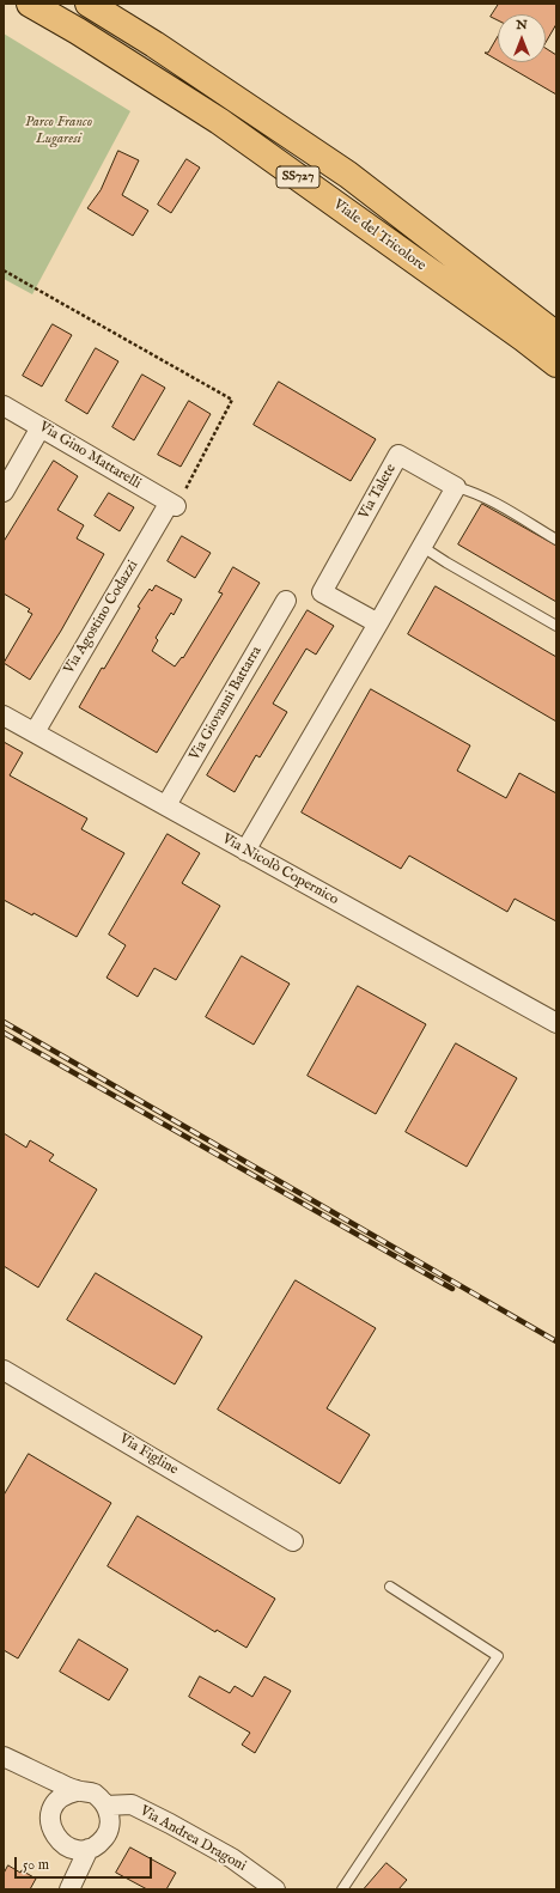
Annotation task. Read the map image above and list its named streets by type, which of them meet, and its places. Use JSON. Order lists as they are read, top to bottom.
{
  "streets": {
    "highway": ["SS727", "Viale del Tricolore"],
    "street": [
      "Via Gino Mattarelli",
      "Via Talete",
      "Via Agostino Codazzi",
      "Via Giovanni Battarra",
      "Via Nicolò Copernico",
      "Via Figline",
      "Via Andrea Dragoni"
    ]
  },
  "crossings": [
    ["Via Gino Mattarelli", "Via Agostino Codazzi"],
    ["Via Agostino Codazzi", "Via Nicolò Copernico"],
    ["Via Giovanni Battarra", "Via Nicolò Copernico"]
  ],
  "parks": ["Parco Franco Lugaresi"],
  "scale_bar": "50 m",
  "north": "top"
}
